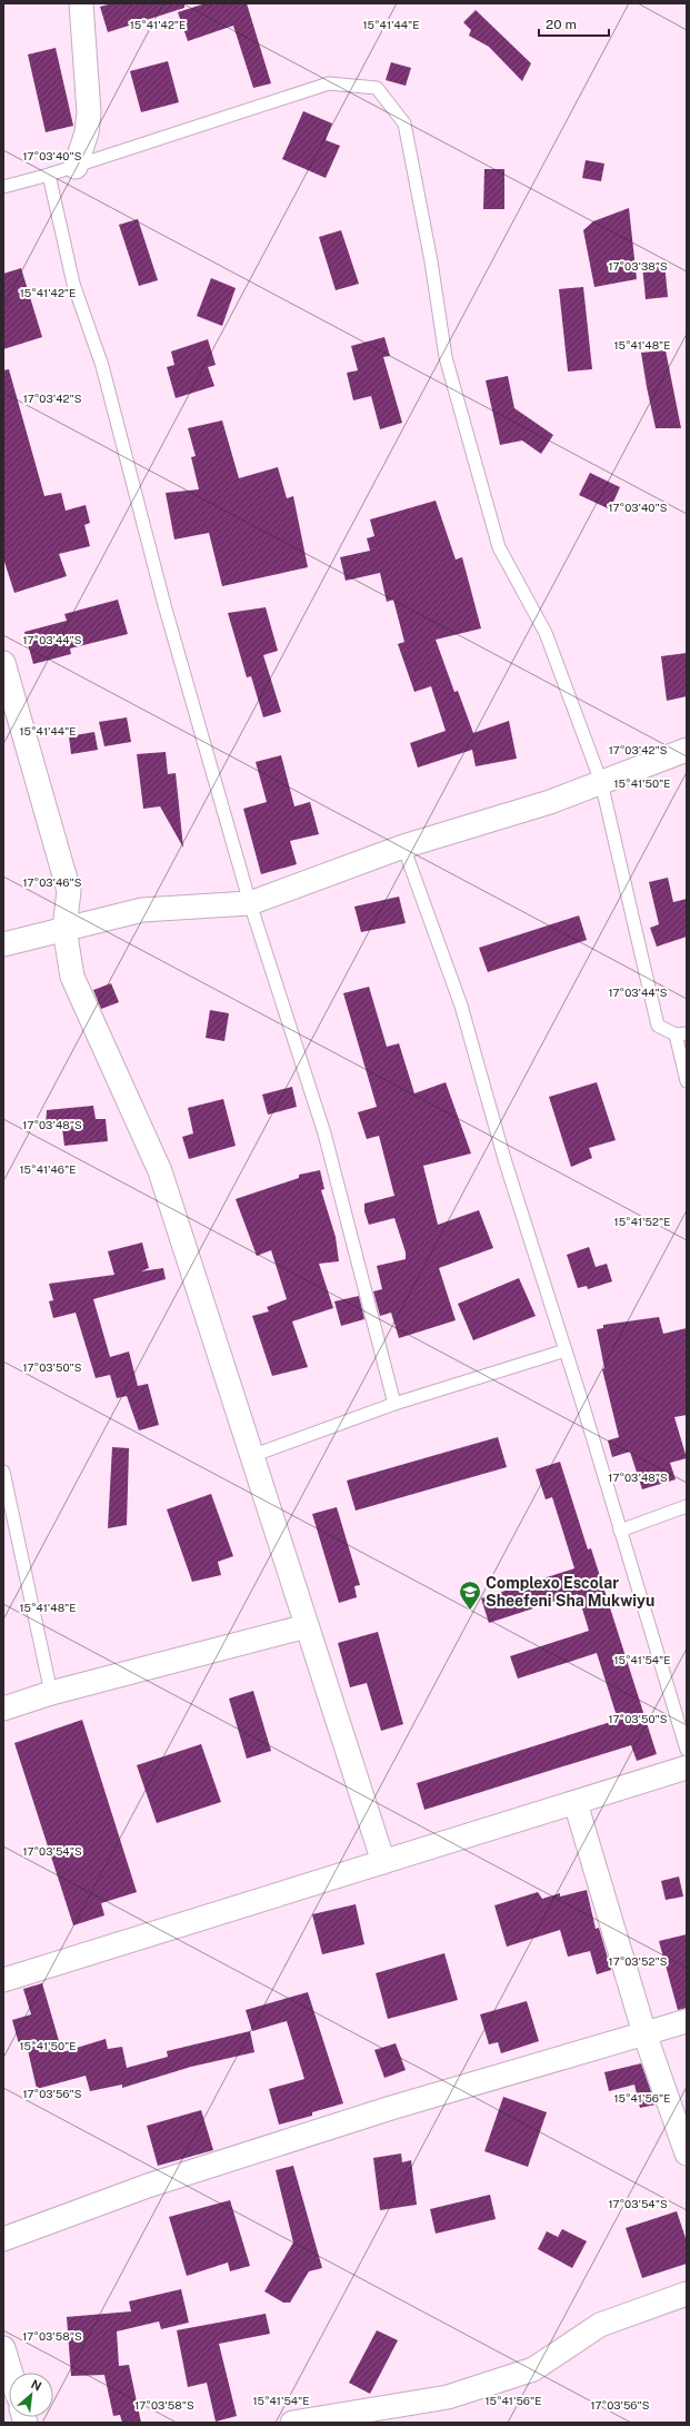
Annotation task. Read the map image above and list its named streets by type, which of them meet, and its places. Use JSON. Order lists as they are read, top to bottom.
{
  "places": {
    "school or university": ["Complexo Escolar Sheefeni Sha Mukwiyu"]
  },
  "scale_bar": "20 m",
  "north": "top right",
  "coordinates": [
    "15°41'42\"E",
    "15°41'44\"E",
    "17°03'40\"S",
    "17°03'38\"S",
    "15°41'48\"E",
    "17°03'42\"S",
    "17°03'44\"S",
    "15°41'50\"E",
    "17°03'46\"S",
    "17°03'48\"S",
    "15°41'46\"E",
    "15°41'52\"E",
    "17°03'50\"S",
    "15°41'54\"E",
    "17°03'54\"S",
    "17°03'52\"S",
    "17°03'56\"S",
    "15°41'56\"E",
    "17°03'58\"S"
  ]
}
